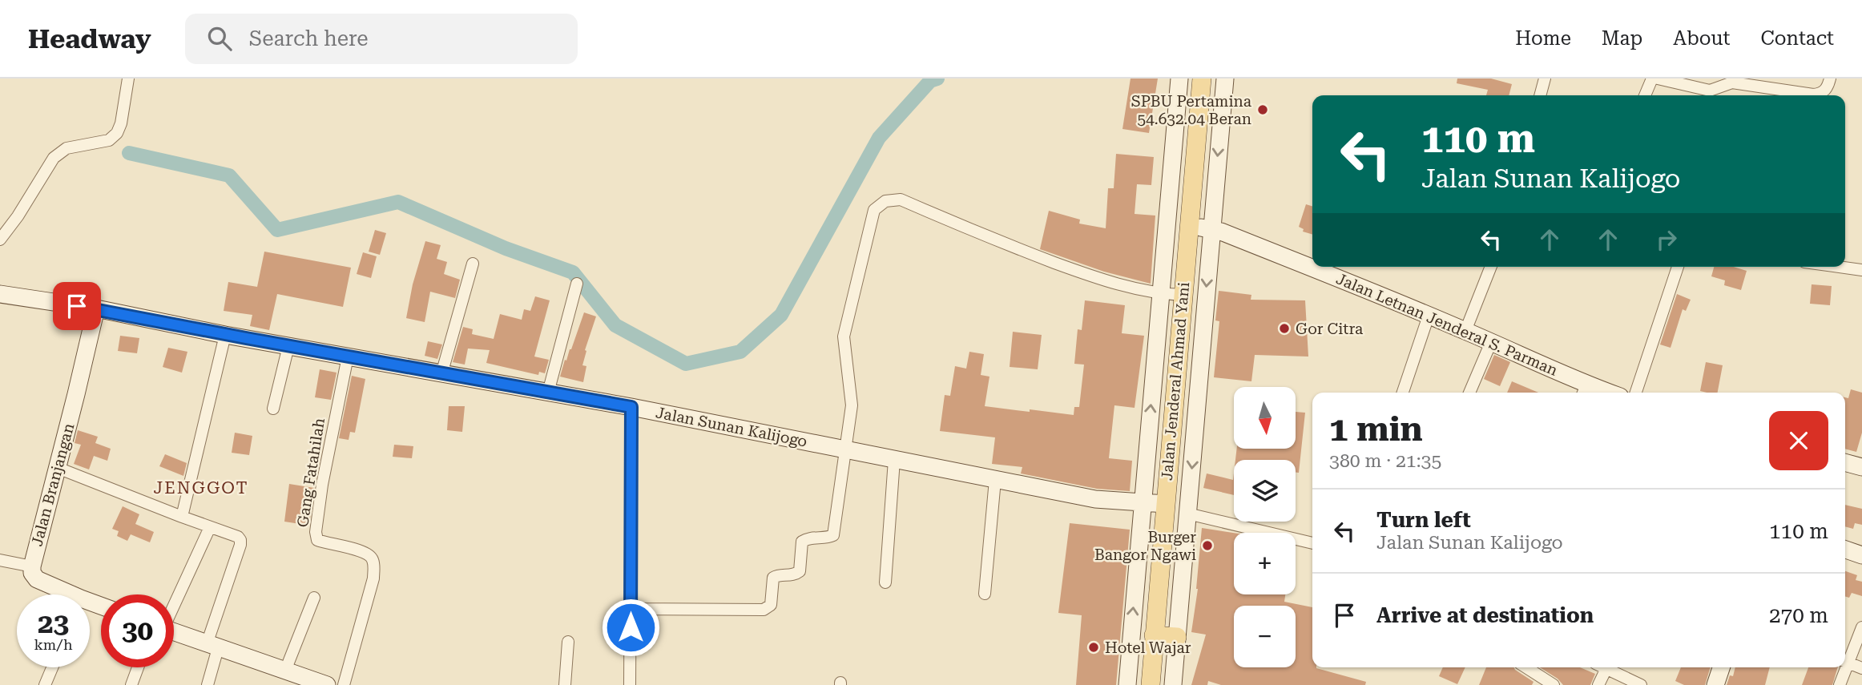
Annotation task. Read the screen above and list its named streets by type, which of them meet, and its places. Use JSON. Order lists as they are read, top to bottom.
{
  "streets": {
    "main road": ["Jalan Jenderal Ahmad Yani"],
    "street": [
      "Jalan Letnan Jenderal S. Parman",
      "Jalan Sunan Kalijogo",
      "Gang Fatahilah",
      "Jalan Branjangan"
    ]
  },
  "crossings": [
    ["Jalan Letnan Jenderal S. Parman", "Jalan Jenderal Ahmad Yani"],
    ["Jalan Jenderal Ahmad Yani", "Jalan Sunan Kalijogo"],
    ["Jalan Sunan Kalijogo", "Gang Fatahilah"],
    ["Jalan Sunan Kalijogo", "Jalan Branjangan"]
  ],
  "districts": ["JENGGOT"],
  "places": [
    "SPBU Pertamina 54.632.04 Beran",
    "Gor Citra",
    "Burger Bangor Ngawi",
    "Hotel Wajar"
  ],
  "north": "bottom",
  "page": {
    "header": "Headway",
    "search": "Search here",
    "nav": [
      "Home",
      "Map",
      "About",
      "Contact"
    ],
    "turn": ["110 m", "Jalan Sunan Kalijogo"],
    "map_buttons": ["+", "−"],
    "heading": ["1 min", "380 m · 21:35"],
    "list": [
      {
        "name": "Turn left",
        "note": "Jalan Sunan Kalijogo",
        "value": "110 m"
      },
      {
        "name": "Arrive at destination",
        "value": "270 m"
      }
    ],
    "speed": "23 km/h",
    "limit": "30"
  }
}
